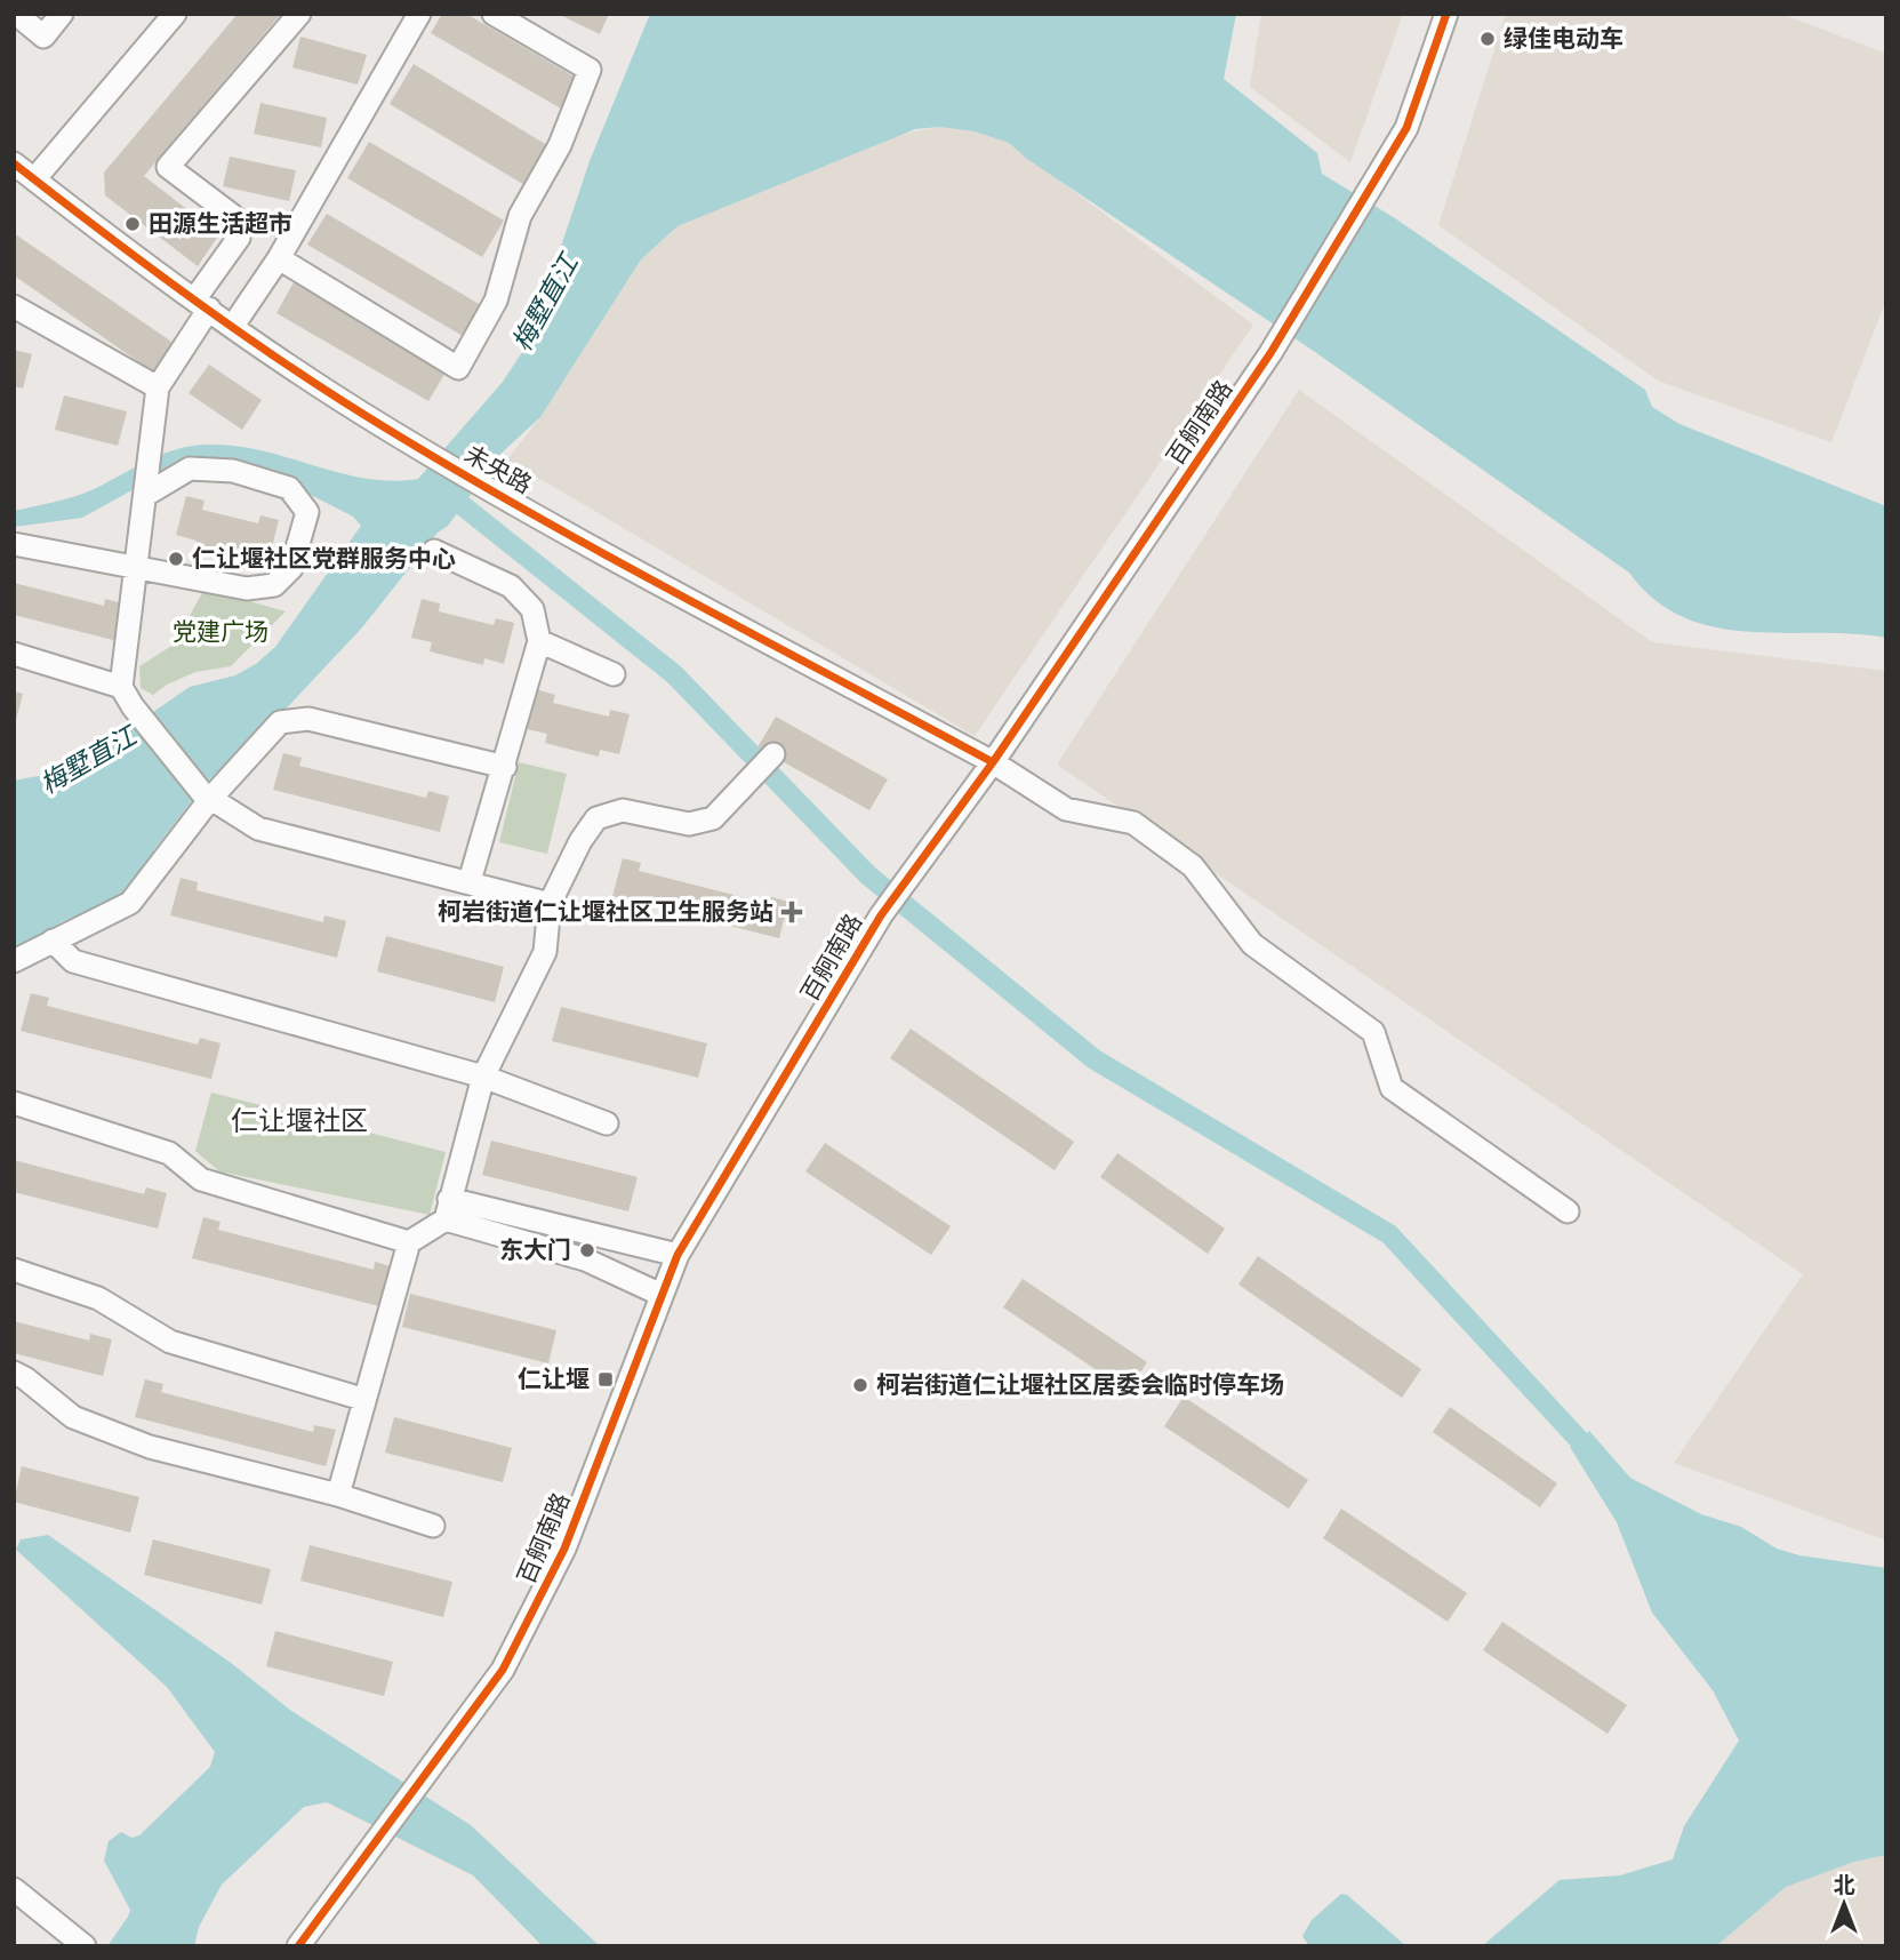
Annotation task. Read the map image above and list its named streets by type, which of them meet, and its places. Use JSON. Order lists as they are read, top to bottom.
{
  "streets": {
    "street": ["百舸南路", "未央路"]
  },
  "crossings": [
    ["百舸南路", "未央路"]
  ],
  "districts": ["仁让堰社区"],
  "water": ["梅墅直江"],
  "parks": ["党建广场"],
  "places": {
    "other": [
      "绿佳电动车",
      "田源生活超市",
      "仁让堰社区党群服务中心",
      "东大门",
      "柯岩街道仁让堰社区居委会临时停车场"
    ],
    "health": ["柯岩街道仁让堰社区卫生服务站"],
    "transit": ["仁让堰"]
  },
  "north": "top"
}
